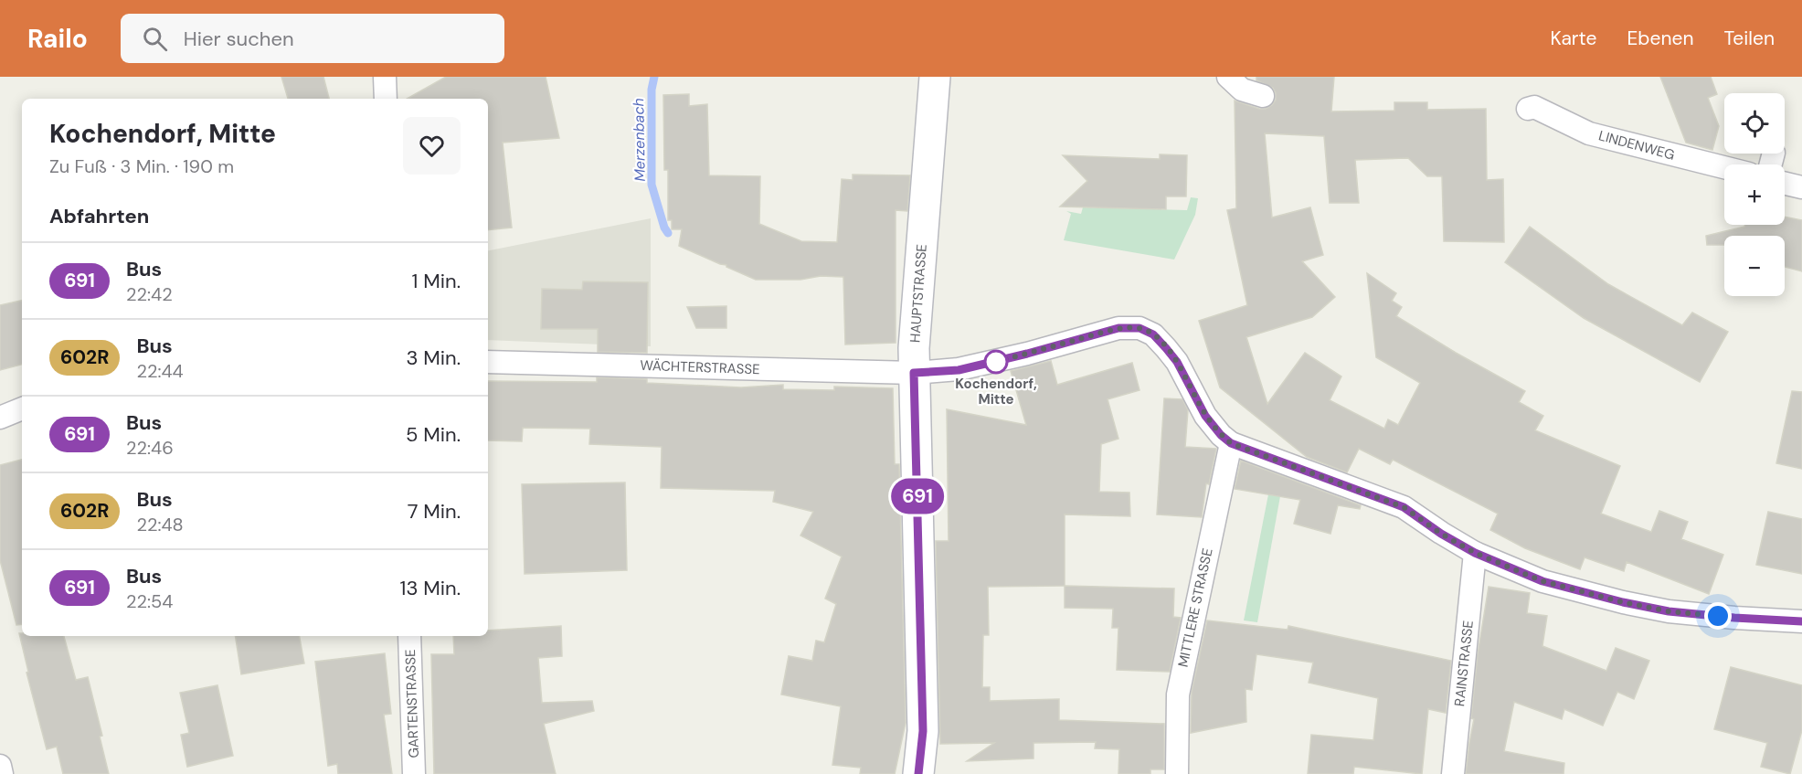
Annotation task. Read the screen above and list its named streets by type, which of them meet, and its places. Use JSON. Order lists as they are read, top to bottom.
{
  "streets": {
    "main road": ["HAUPTSTRASSE"],
    "street": [
      "LINDENWEG",
      "WÄCHTERSTRASSE",
      "MITTLERE STRASSE",
      "RAINSTRASSE",
      "GARTENSTRASSE"
    ]
  },
  "crossings": [
    ["HAUPTSTRASSE", "WÄCHTERSTRASSE"],
    ["WÄCHTERSTRASSE", "MITTLERE STRASSE"]
  ],
  "water": ["Merzenbach"],
  "places": ["Kochendorf, Mitte"],
  "lines": ["bus line 691"],
  "page": {
    "header": "Railo",
    "search": "Hier suchen",
    "nav": ["Karte", "Ebenen", "Teilen"],
    "on_map": "691",
    "map_buttons": ["+", "−"],
    "heading": [
      ["Kochendorf, Mitte", "Zu Fuß · 3 Min. · 190 m"],
      "Abfahrten"
    ],
    "list": [
      {
        "mark": "691",
        "name": "Bus",
        "note": "22:42",
        "value": "1 Min."
      },
      {
        "mark": "602R",
        "name": "Bus",
        "note": "22:44",
        "value": "3 Min."
      },
      {
        "mark": "691",
        "name": "Bus",
        "note": "22:46",
        "value": "5 Min."
      },
      {
        "mark": "602R",
        "name": "Bus",
        "note": "22:48",
        "value": "7 Min."
      },
      {
        "mark": "691",
        "name": "Bus",
        "note": "22:54",
        "value": "13 Min."
      }
    ]
  }
}
